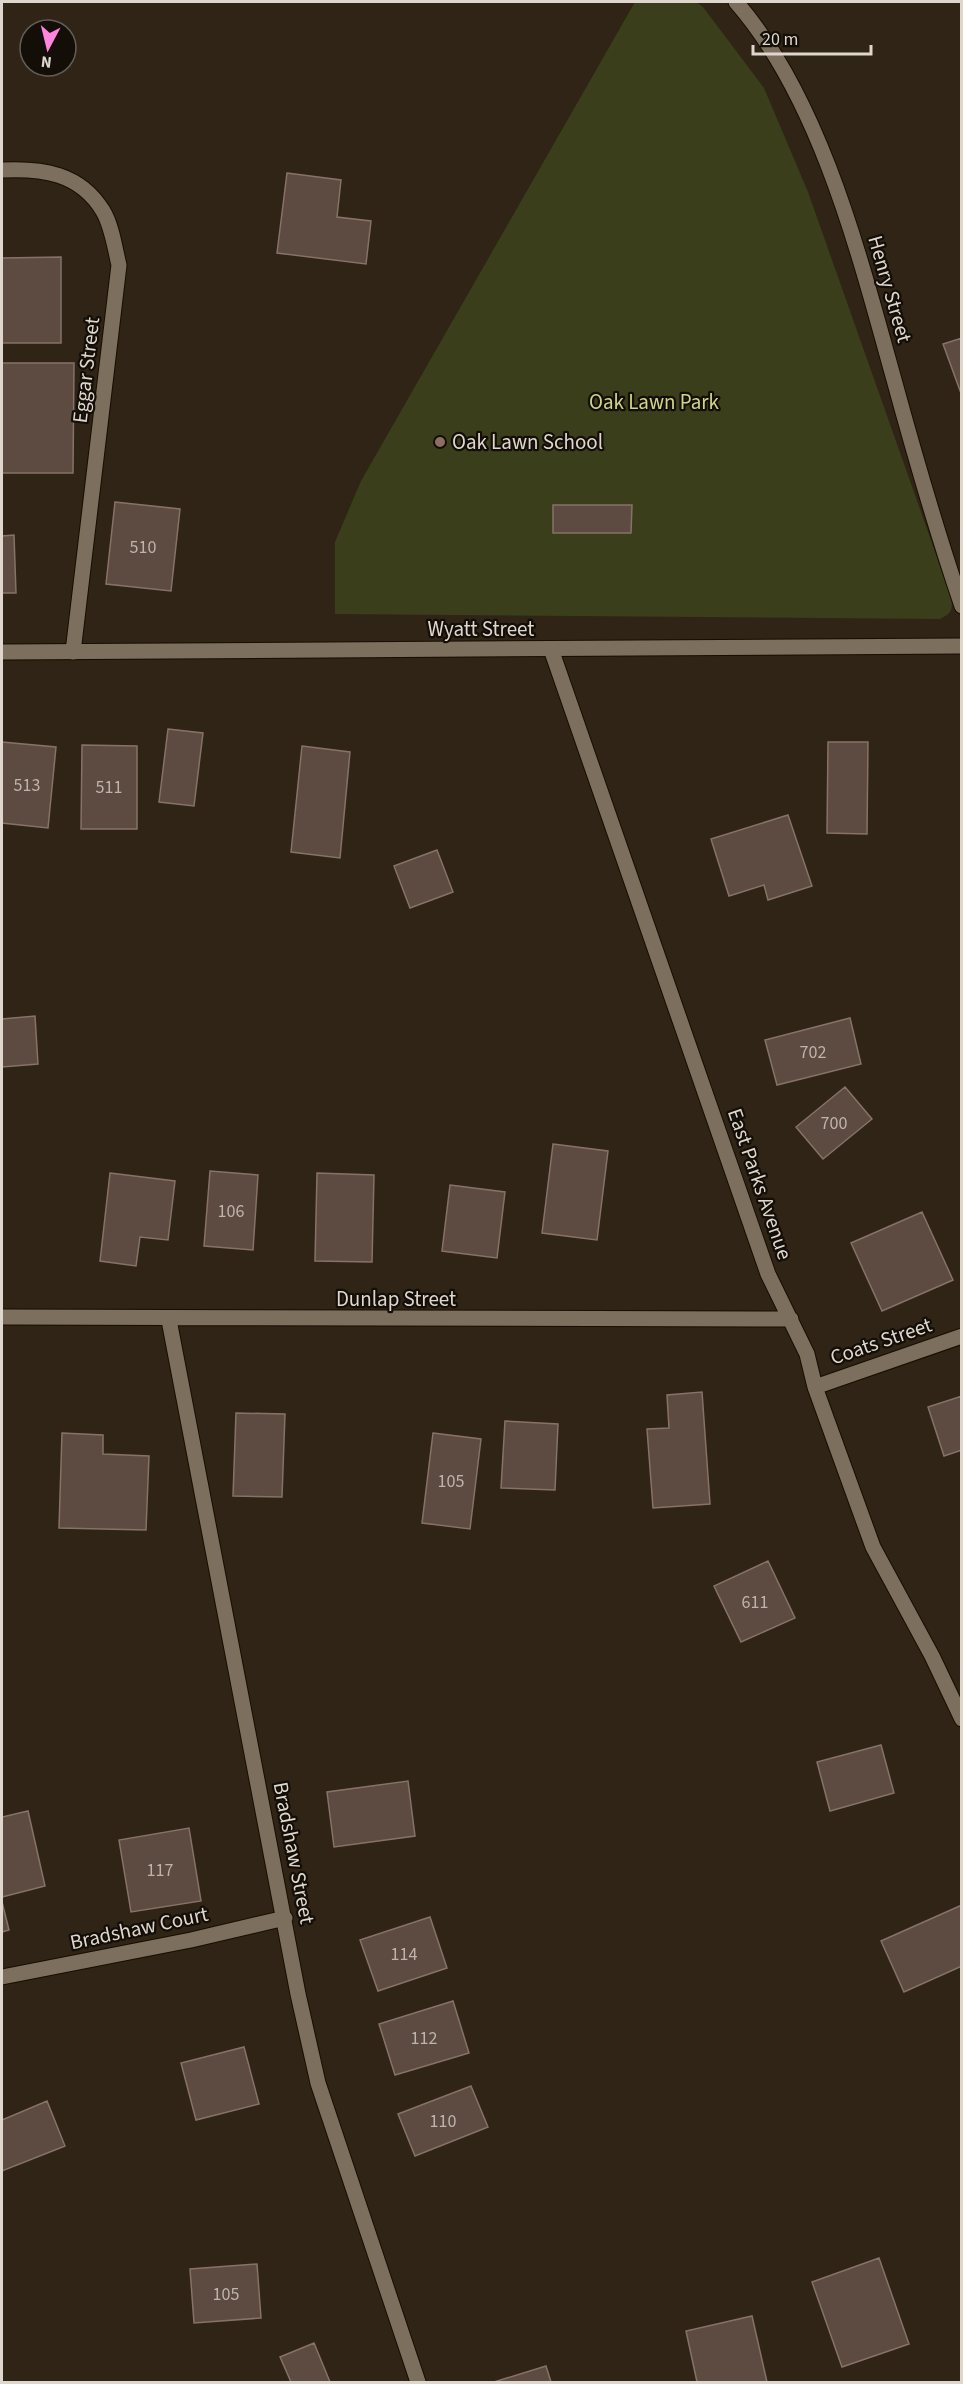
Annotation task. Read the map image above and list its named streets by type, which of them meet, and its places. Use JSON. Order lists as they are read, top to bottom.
{
  "streets": {
    "street": [
      "Henry Street",
      "Eggar Street",
      "Wyatt Street",
      "East Parks Avenue",
      "Dunlap Street",
      "Coats Street",
      "Bradshaw Street",
      "Bradshaw Court"
    ]
  },
  "crossings": [
    ["Eggar Street", "Wyatt Street"],
    ["Wyatt Street", "East Parks Avenue"],
    ["East Parks Avenue", "Dunlap Street"],
    ["East Parks Avenue", "Coats Street"],
    ["Dunlap Street", "Bradshaw Street"],
    ["Bradshaw Street", "Bradshaw Court"]
  ],
  "parks": ["Oak Lawn Park"],
  "places": ["Oak Lawn School"],
  "house_numbers": [
    "510",
    "513",
    "511",
    "702",
    "700",
    "106",
    "105",
    "611",
    "117",
    "114",
    "112",
    "110",
    "105"
  ],
  "scale_bar": "20 m",
  "north": "bottom"
}
